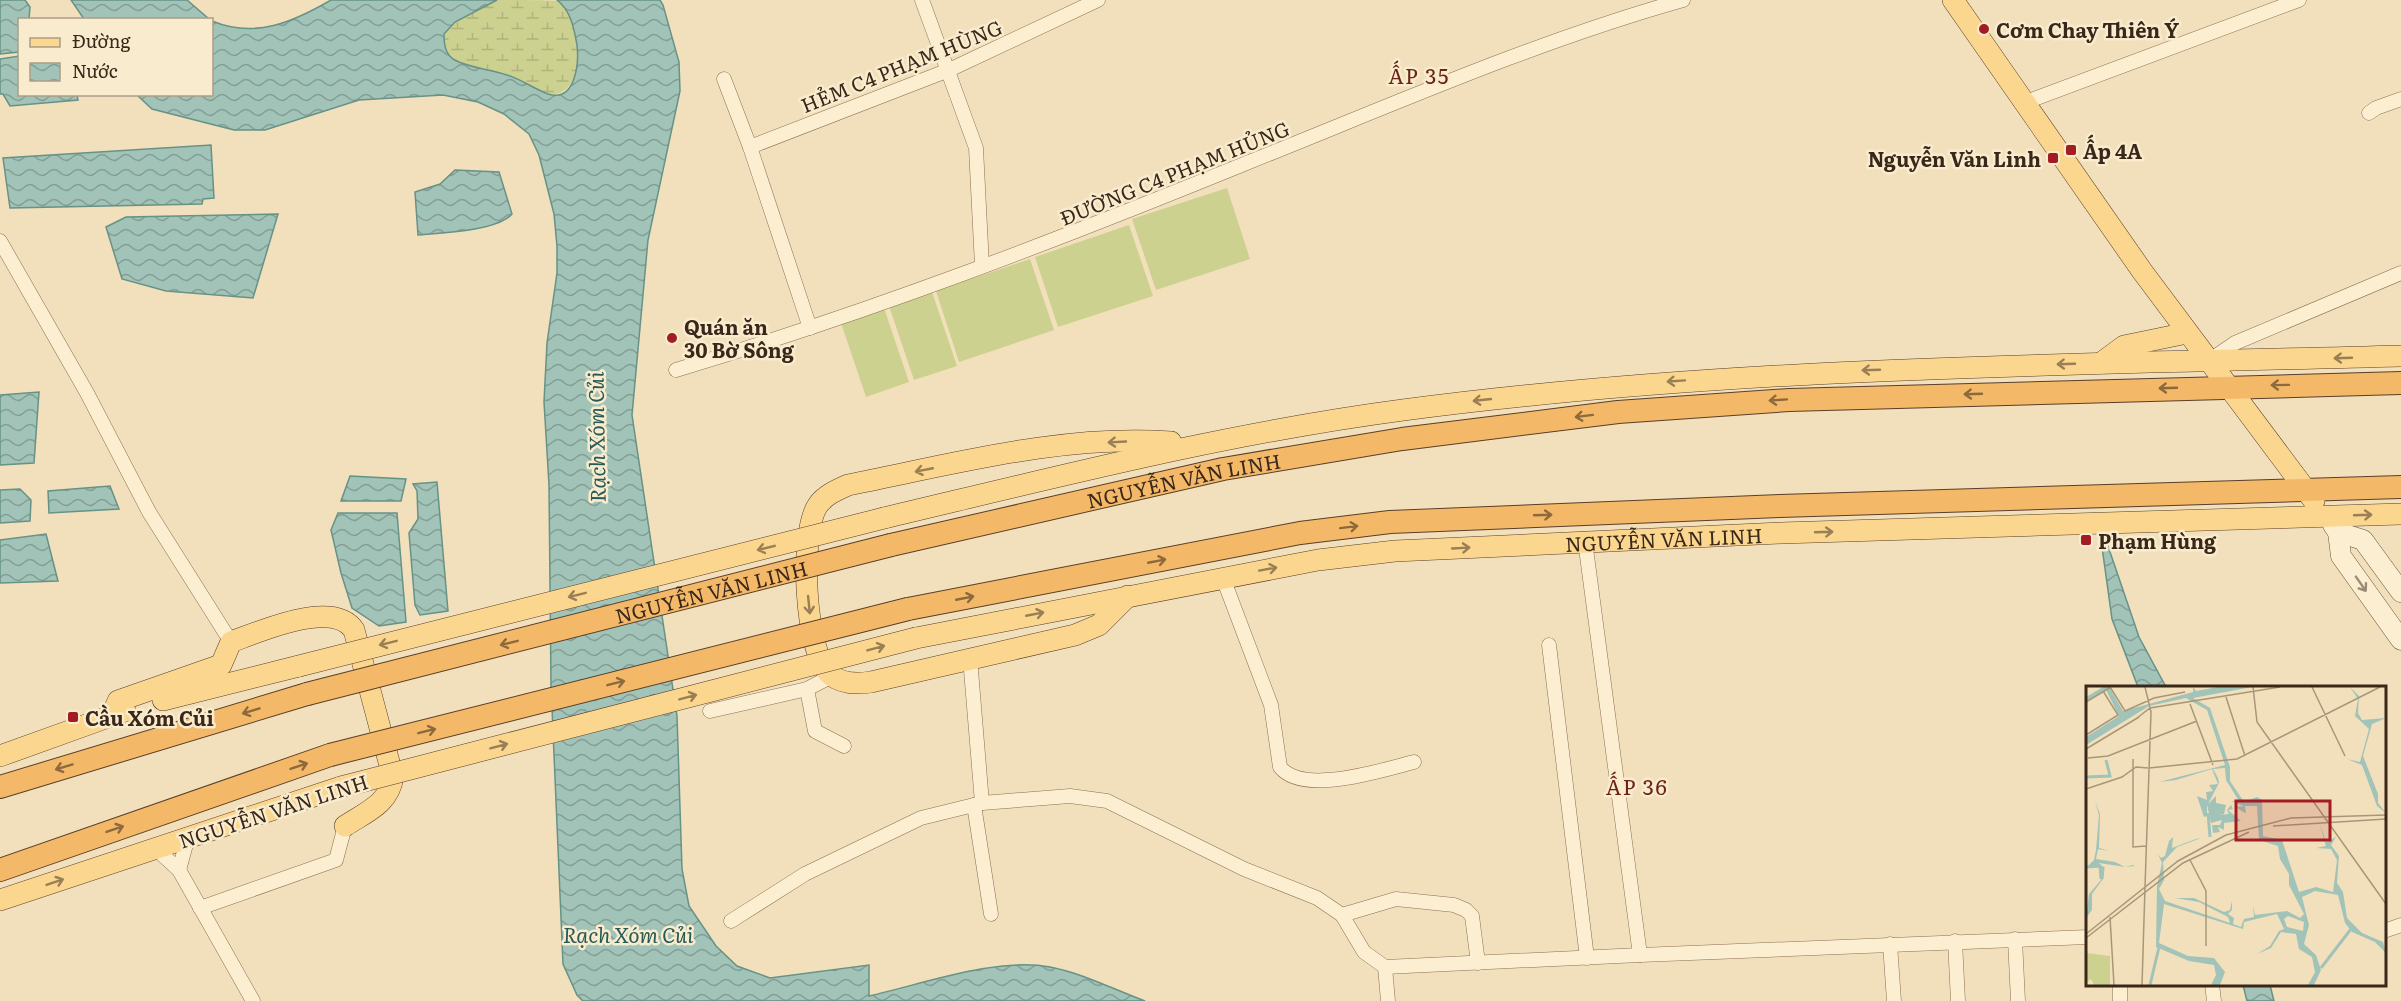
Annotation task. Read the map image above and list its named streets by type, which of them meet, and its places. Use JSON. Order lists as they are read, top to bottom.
{
  "streets": {
    "highway": ["NGUYỄN VĂN LINH"],
    "street": ["HẺM C4 PHẠM HÙNG", "ĐƯỜNG C4 PHẠM HỦNG"]
  },
  "districts": ["ẤP 35", "ẤP 36"],
  "water": ["Rạch Xóm Củi"],
  "places": {
    "other": ["Cơm Chay Thiên Ý", "Quán ăn 30 Bờ Sông"],
    "transit": [
      "Ấp 4A",
      "Nguyễn Văn Linh",
      "Phạm Hùng",
      "Cầu Xóm Củi"
    ]
  },
  "legend": ["Đường", "Nước"]
}
